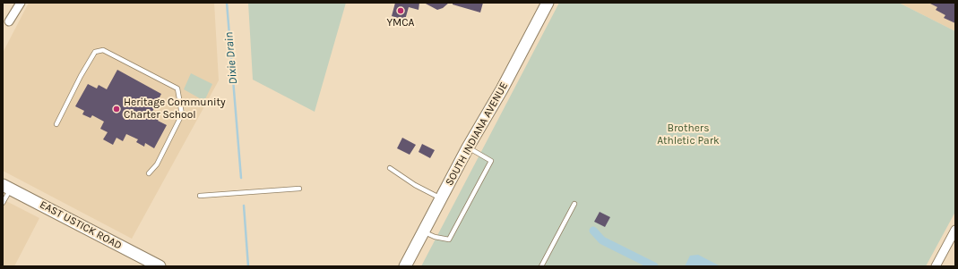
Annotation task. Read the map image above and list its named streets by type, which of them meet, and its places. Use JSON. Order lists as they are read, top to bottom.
{
  "streets": {
    "main road": ["SOUTH INDIANA AVENUE", "EAST USTICK ROAD"]
  },
  "water": ["Dixie Drain"],
  "parks": ["Brothers Athletic Park"],
  "places": ["YMCA", "Heritage Community Charter School"]
}
